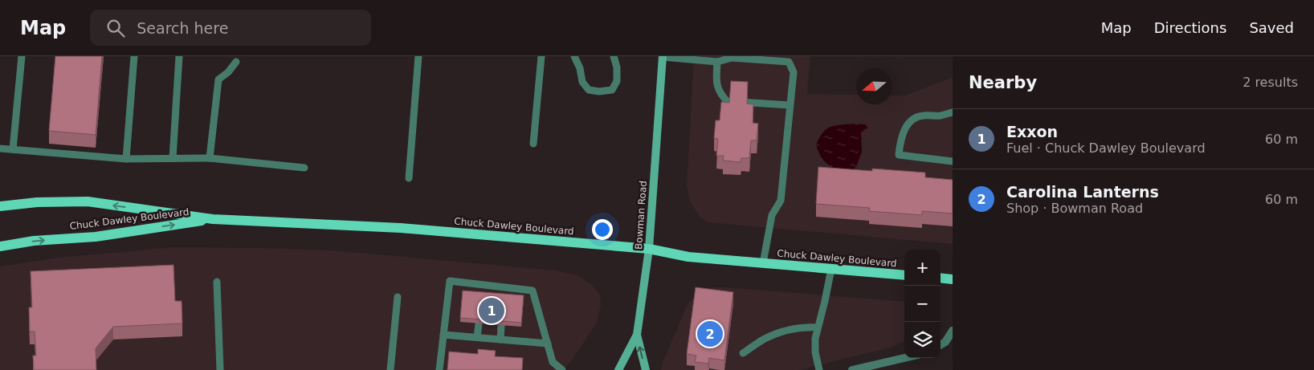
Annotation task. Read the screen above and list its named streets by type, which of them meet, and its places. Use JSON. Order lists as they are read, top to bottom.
{
  "streets": {
    "main road": ["Bowman Road", "Chuck Dawley Boulevard"]
  },
  "crossings": [
    ["Bowman Road", "Chuck Dawley Boulevard"]
  ],
  "north": "left",
  "page": {
    "header": "Map",
    "search": "Search here",
    "nav": ["Map", "Directions", "Saved"],
    "heading": ["Nearby", "2 results"],
    "list": [
      {
        "mark": "1",
        "name": "Exxon",
        "note": "Fuel · Chuck Dawley Boulevard",
        "value": "60 m"
      },
      {
        "mark": "2",
        "name": "Carolina Lanterns",
        "note": "Shop · Bowman Road",
        "value": "60 m"
      }
    ],
    "map_buttons": ["+", "−"],
    "pins": ["1", "2"]
  }
}
